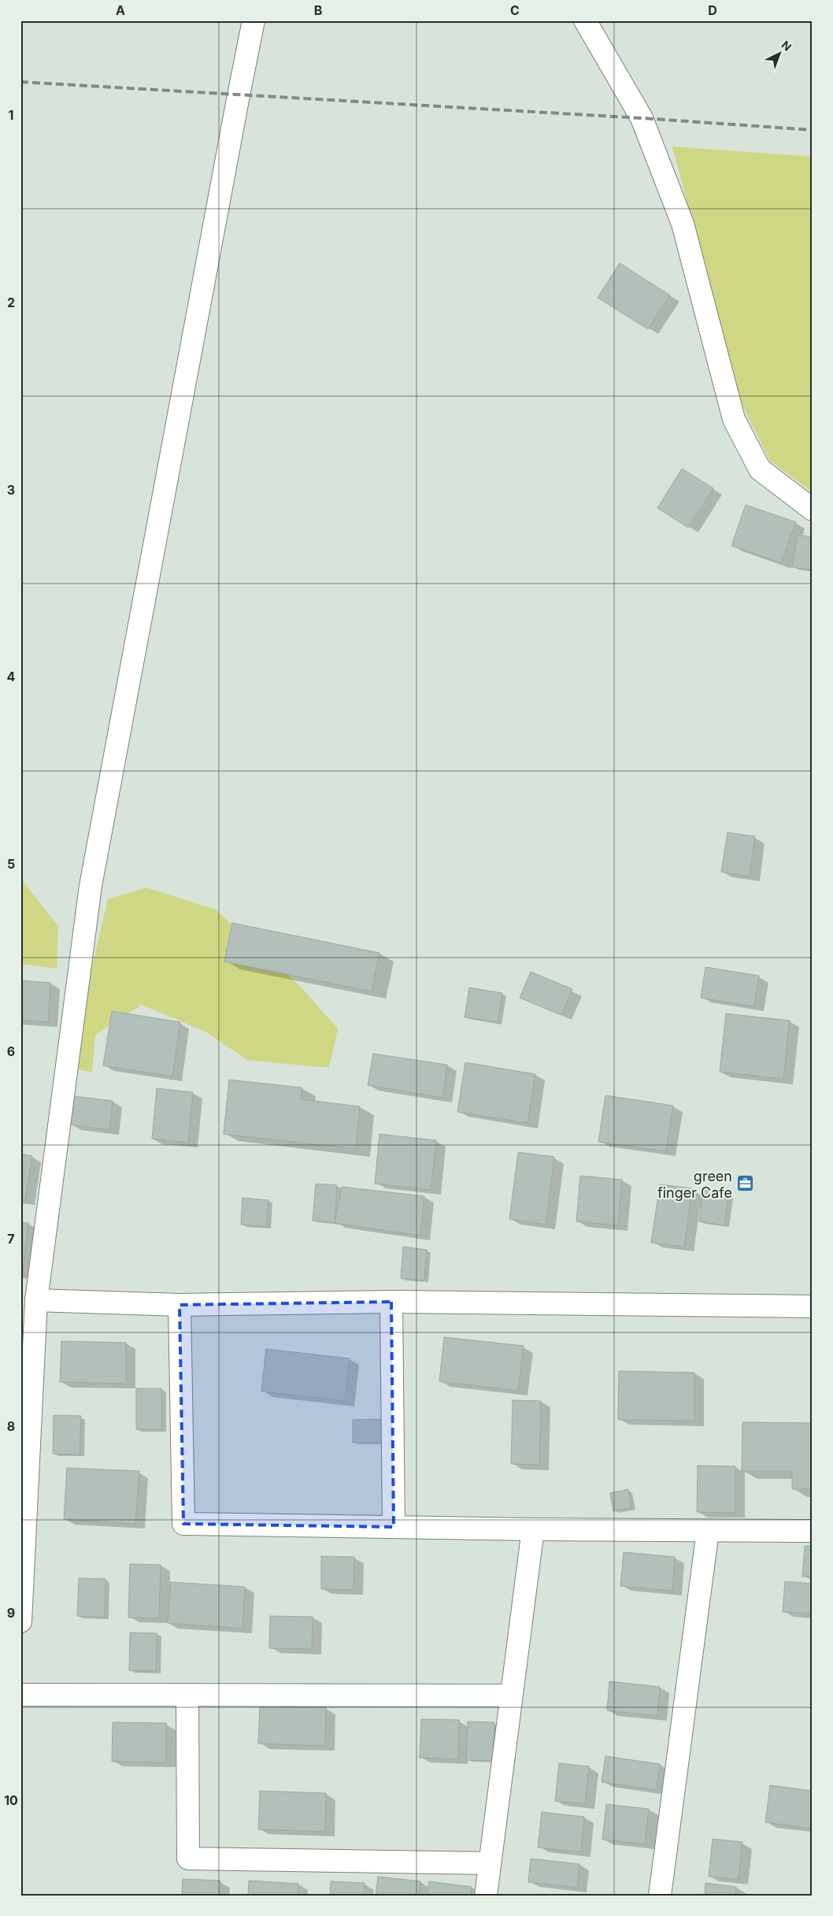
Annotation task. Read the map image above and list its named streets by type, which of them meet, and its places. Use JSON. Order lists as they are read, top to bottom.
{
  "places": {
    "office": ["green finger Cafe"]
  },
  "north": "top right",
  "grid": {
    "columns": [
      "A",
      "B",
      "C",
      "D"
    ],
    "rows": [
      "1",
      "2",
      "3",
      "4",
      "5",
      "6",
      "7",
      "8",
      "9",
      "10"
    ]
  }
}
